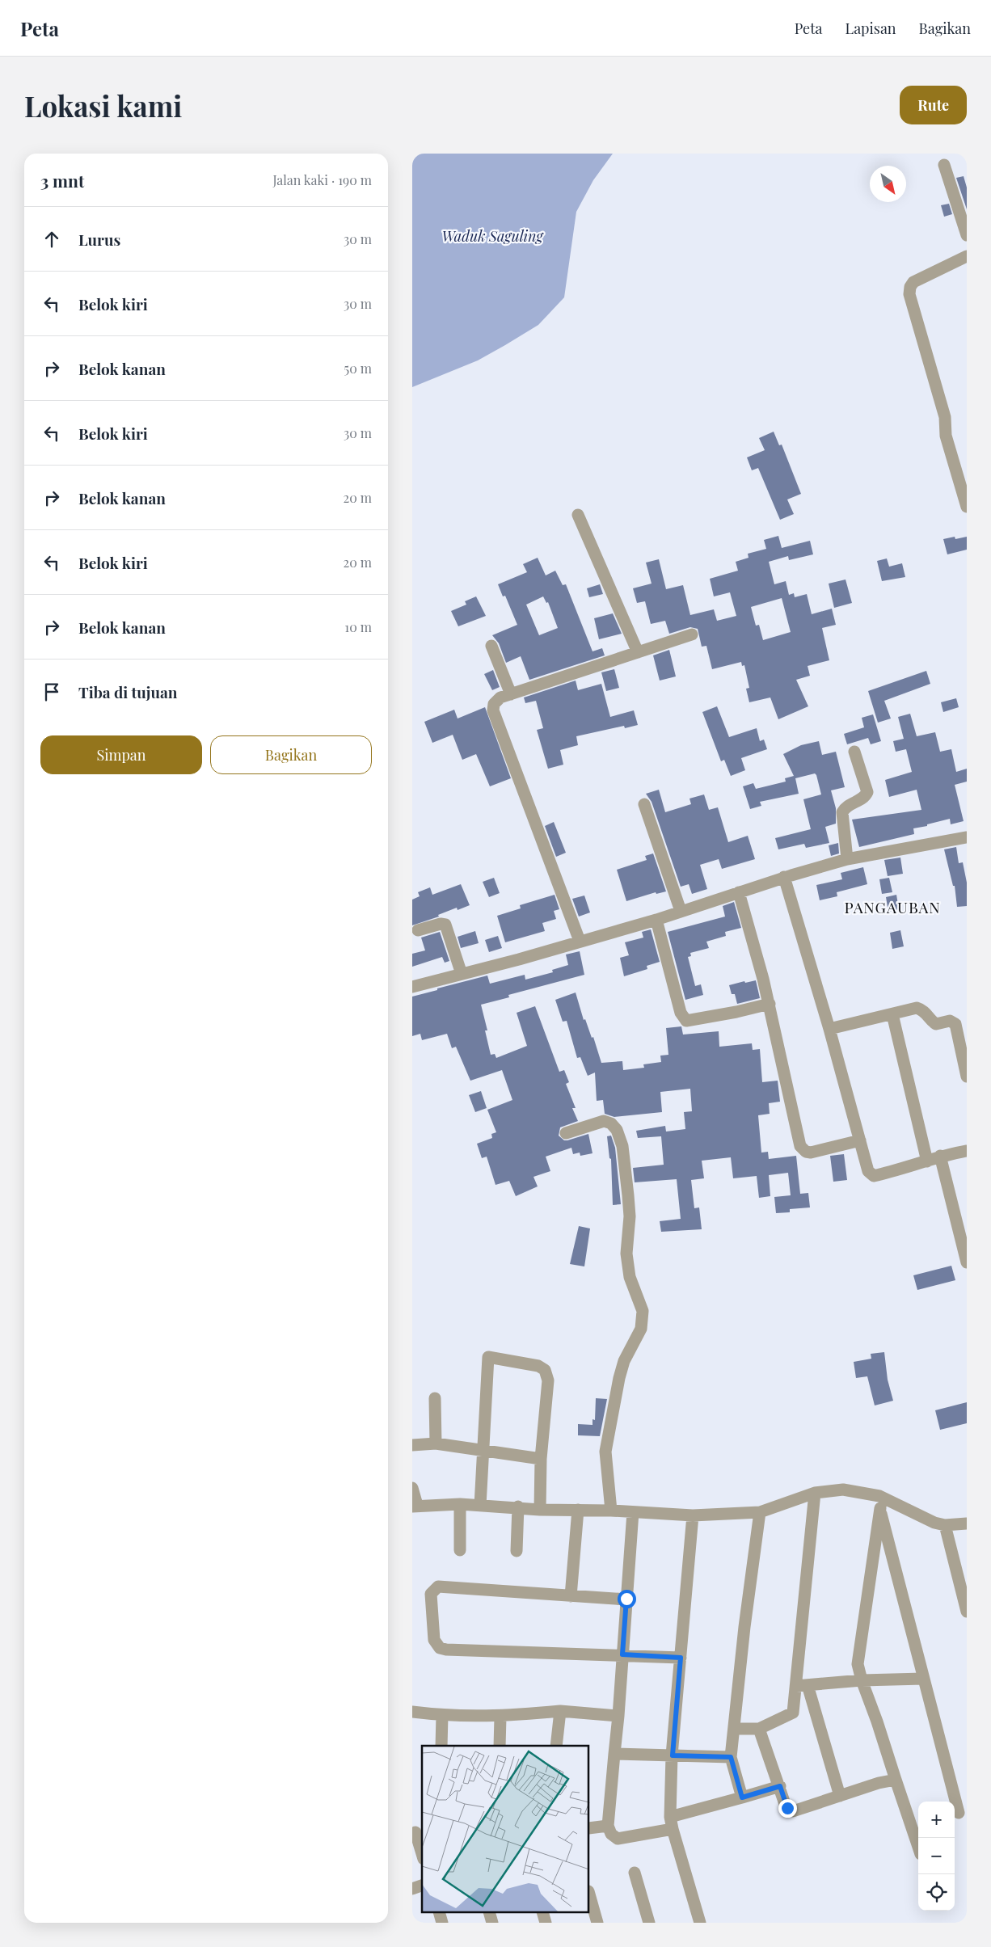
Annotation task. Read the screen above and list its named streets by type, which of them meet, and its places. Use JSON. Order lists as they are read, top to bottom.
{
  "districts": ["PANGAUBAN"],
  "water": ["Waduk Saguling"],
  "north": "bottom right",
  "page": {
    "header": "Peta",
    "nav": ["Peta", "Lapisan", "Bagikan"],
    "buttons": [
      "Rute",
      ["Simpan", "Bagikan"]
    ],
    "title": "Lokasi kami",
    "heading": ["3 mnt", "Jalan kaki · 190 m"],
    "list": [
      ["Lurus", "30 m"],
      ["Belok kiri", "30 m"],
      ["Belok kanan", "50 m"],
      ["Belok kiri", "30 m"],
      ["Belok kanan", "20 m"],
      ["Belok kiri", "20 m"],
      ["Belok kanan", "10 m"],
      "Tiba di tujuan"
    ],
    "map_buttons": ["+", "−"]
  }
}
